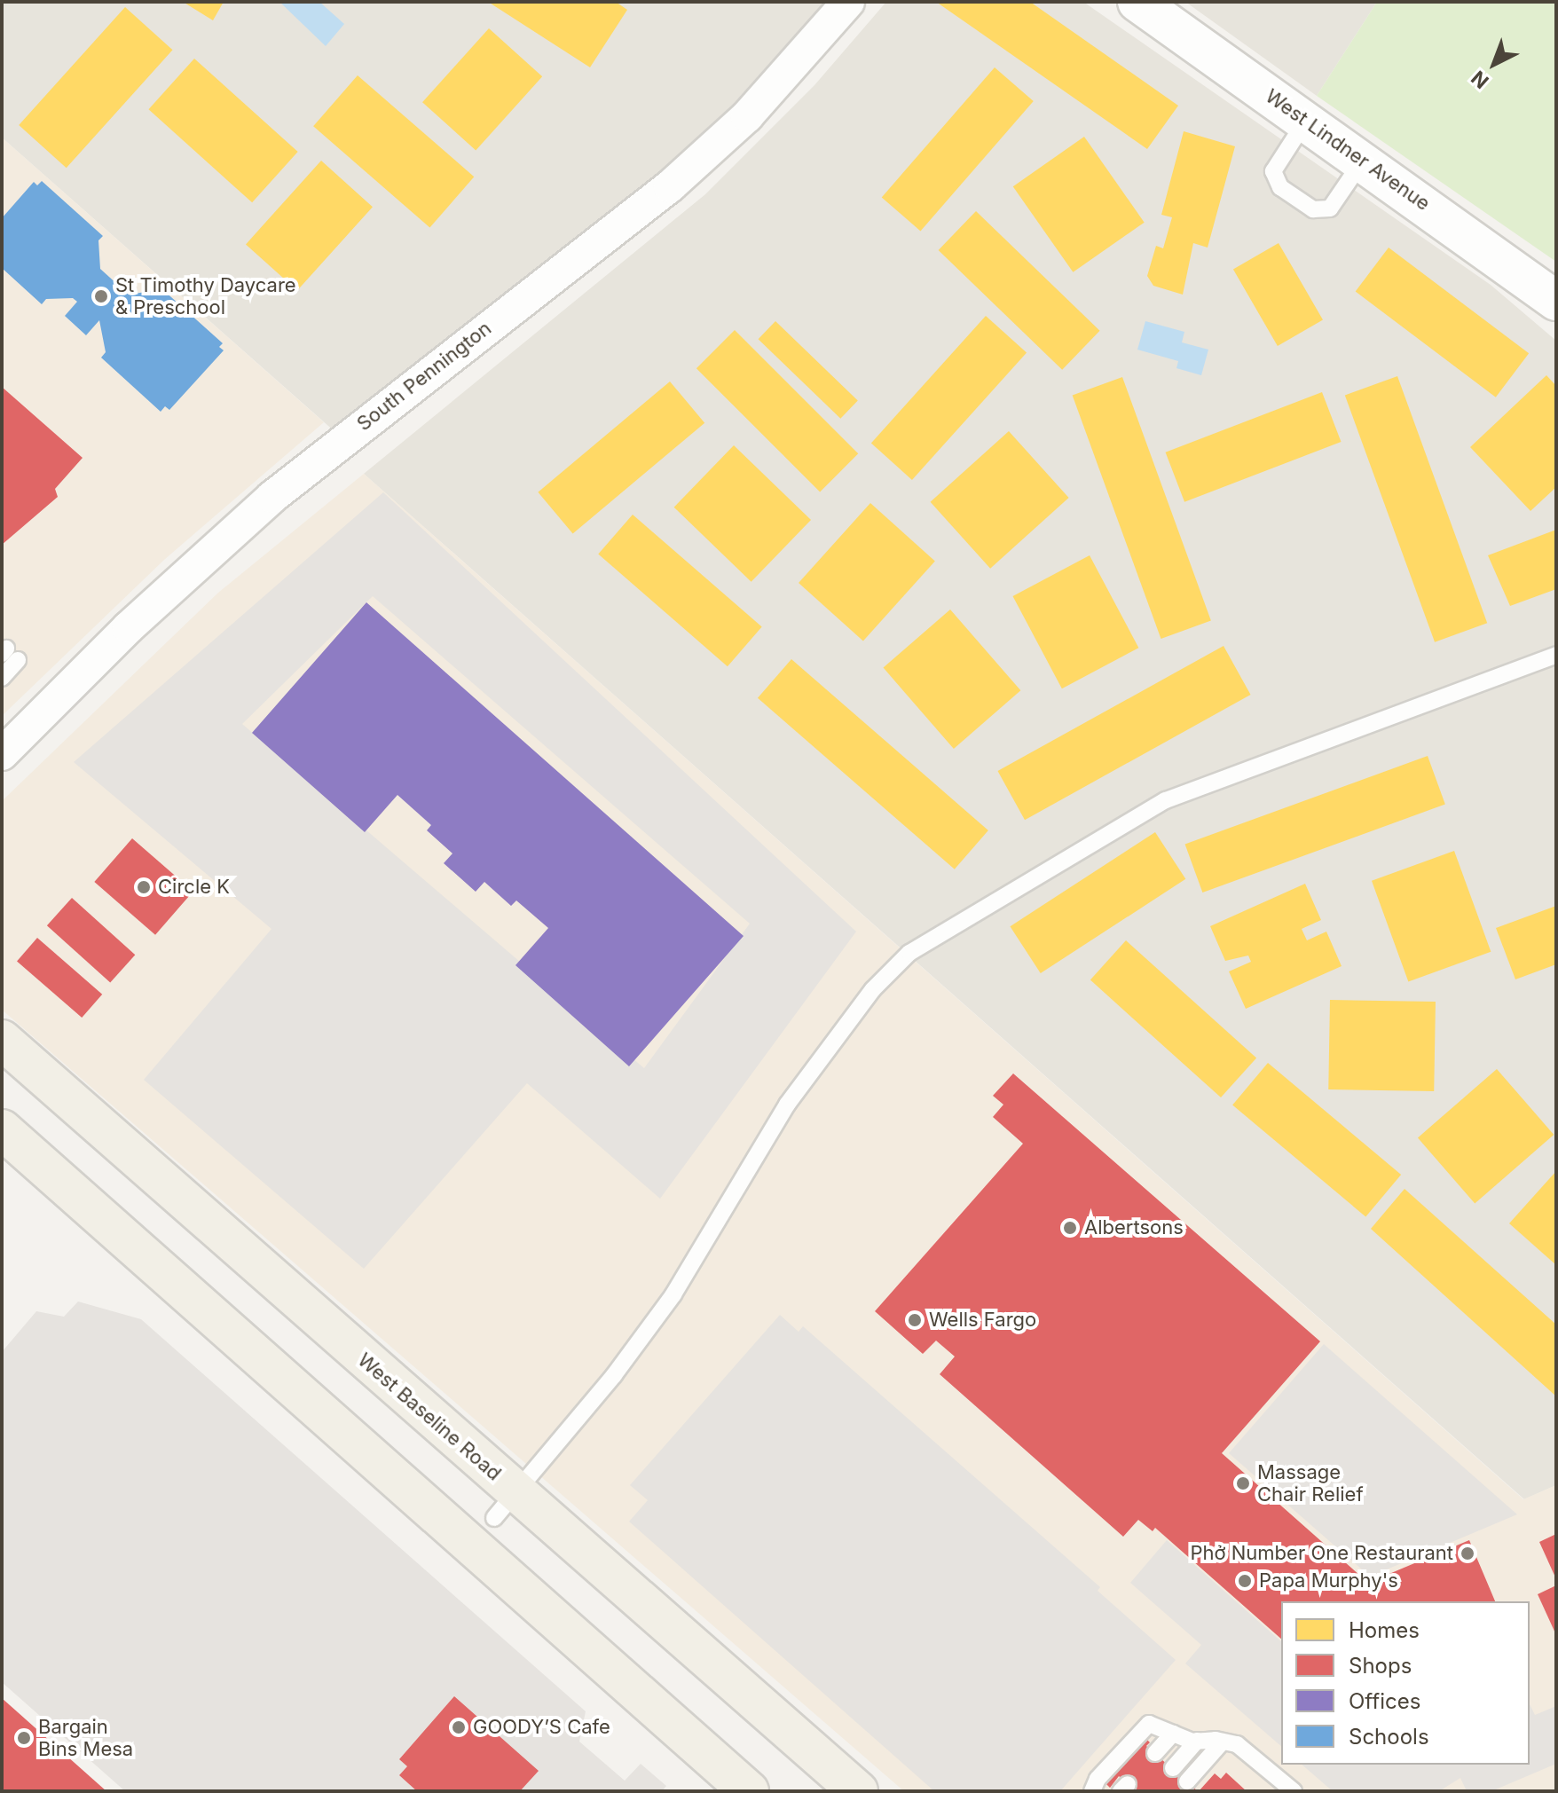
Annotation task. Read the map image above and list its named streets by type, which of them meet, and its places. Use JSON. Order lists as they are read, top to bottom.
{
  "streets": {
    "main road": ["West Baseline Road"],
    "street": ["West Lindner Avenue", "South Pennington"]
  },
  "places": [
    "St Timothy Daycare & Preschool",
    "Circle K",
    "Albertsons",
    "Wells Fargo",
    "Massage Chair Relief",
    "Phở Number One Restaurant",
    "Papa Murphy's",
    "GOODY’S Cafe",
    "Bargain Bins Mesa"
  ],
  "legend": [
    "Homes",
    "Shops",
    "Offices",
    "Schools"
  ],
  "north": "bottom left"
}
